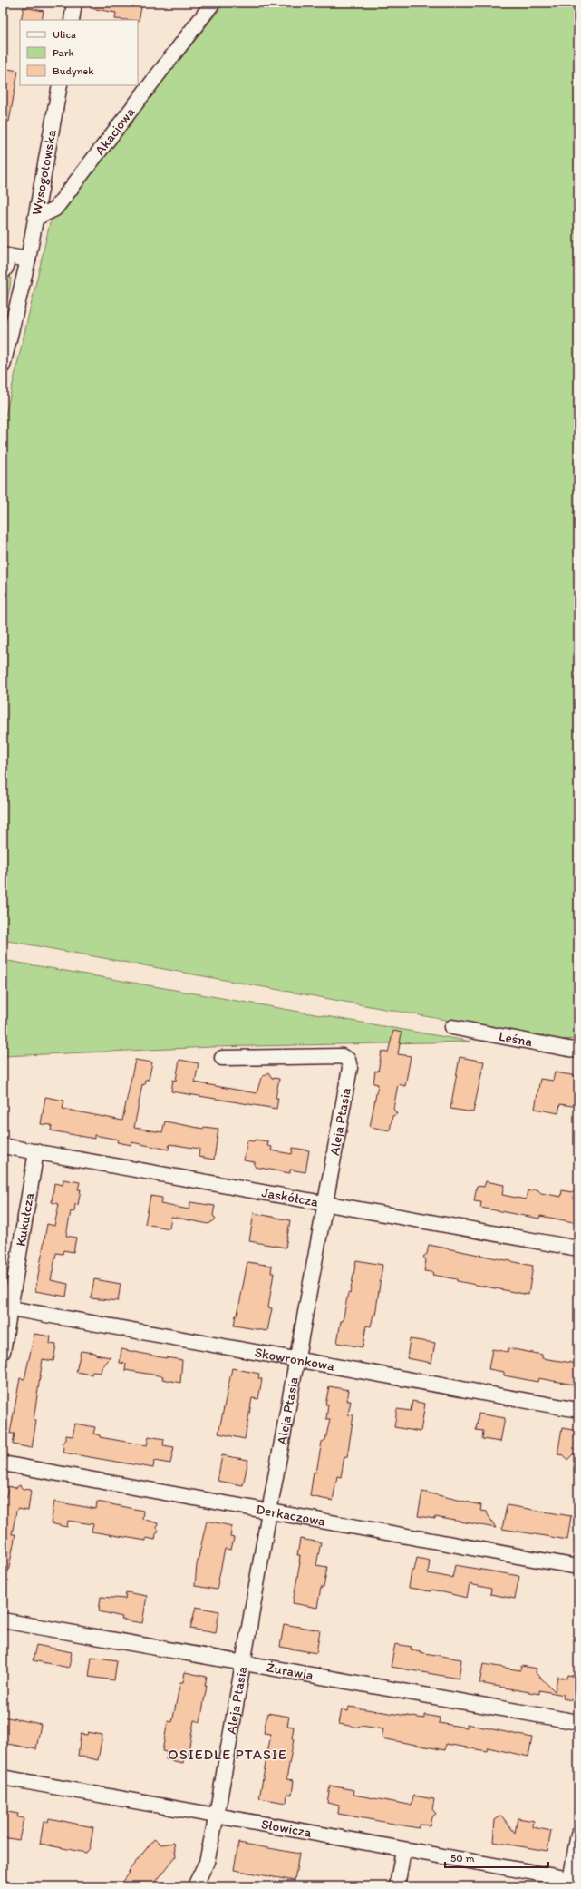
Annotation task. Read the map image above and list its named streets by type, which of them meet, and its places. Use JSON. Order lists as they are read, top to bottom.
{
  "streets": {
    "street": [
      "Akacjowa",
      "Wysogotowska",
      "Leśna",
      "Aleja Ptasia",
      "Jaskółcza",
      "Kukułcza",
      "Skowronkowa",
      "Derkaczowa",
      "Żurawia",
      "Słowicza"
    ]
  },
  "crossings": [
    ["Akacjowa", "Wysogotowska"],
    ["Aleja Ptasia", "Jaskółcza"],
    ["Aleja Ptasia", "Skowronkowa"],
    ["Aleja Ptasia", "Derkaczowa"],
    ["Aleja Ptasia", "Żurawia"],
    ["Aleja Ptasia", "Słowicza"],
    ["Jaskółcza", "Kukułcza"],
    ["Kukułcza", "Skowronkowa"]
  ],
  "districts": ["OSIEDLE PTASIE"],
  "legend": ["Ulica", "Park", "Budynek"],
  "scale_bar": "50 m"
}
